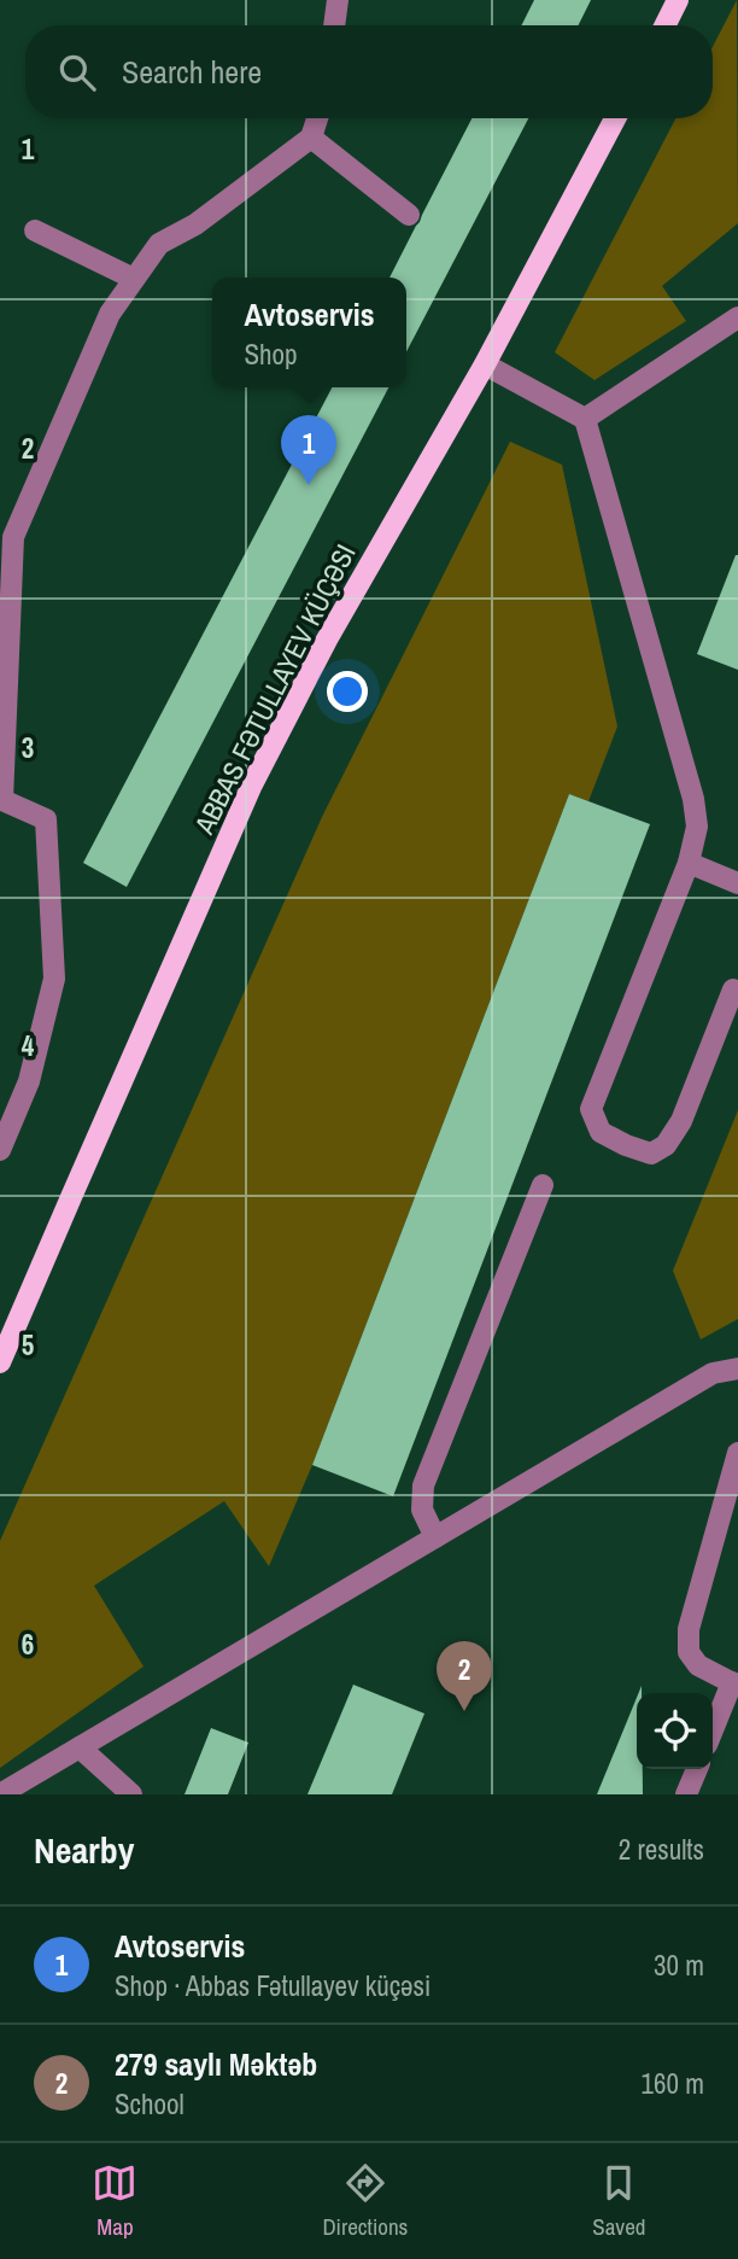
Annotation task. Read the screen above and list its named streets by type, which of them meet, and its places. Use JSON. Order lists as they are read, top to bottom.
{
  "streets": {
    "main road": ["ABBAS FƏTULLAYEV KÜÇƏSI"]
  },
  "page": {
    "search": "Search here",
    "popup": ["Avtoservis", "Shop"],
    "pins": ["1", "2"],
    "heading": ["Nearby", "2 results"],
    "list": [
      {
        "mark": "1",
        "name": "Avtoservis",
        "note": "Shop · Abbas Fətullayev küçəsi",
        "value": "30 m"
      },
      {
        "mark": "2",
        "name": "279 saylı Məktəb",
        "note": "School",
        "value": "160 m"
      }
    ],
    "nav": ["Map", "Directions", "Saved"]
  },
  "grid": {
    "rows": [
      "1",
      "2",
      "3",
      "4",
      "5",
      "6"
    ]
  }
}
